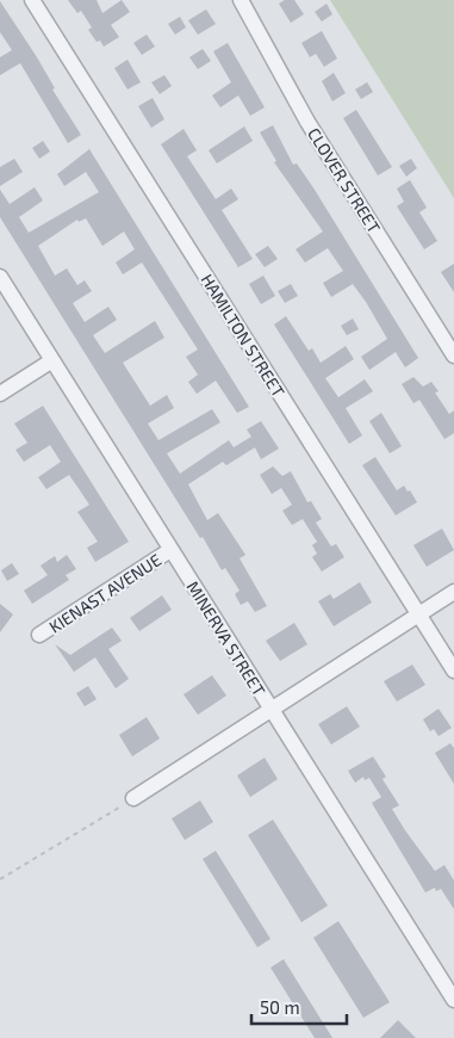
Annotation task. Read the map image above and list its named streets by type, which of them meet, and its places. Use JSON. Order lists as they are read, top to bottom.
{
  "streets": {
    "street": [
      "CLOVER STREET",
      "HAMILTON STREET",
      "KIENAST AVENUE",
      "MINERVA STREET"
    ]
  },
  "crossings": [
    ["KIENAST AVENUE", "MINERVA STREET"]
  ],
  "scale_bar": "50 m"
}
